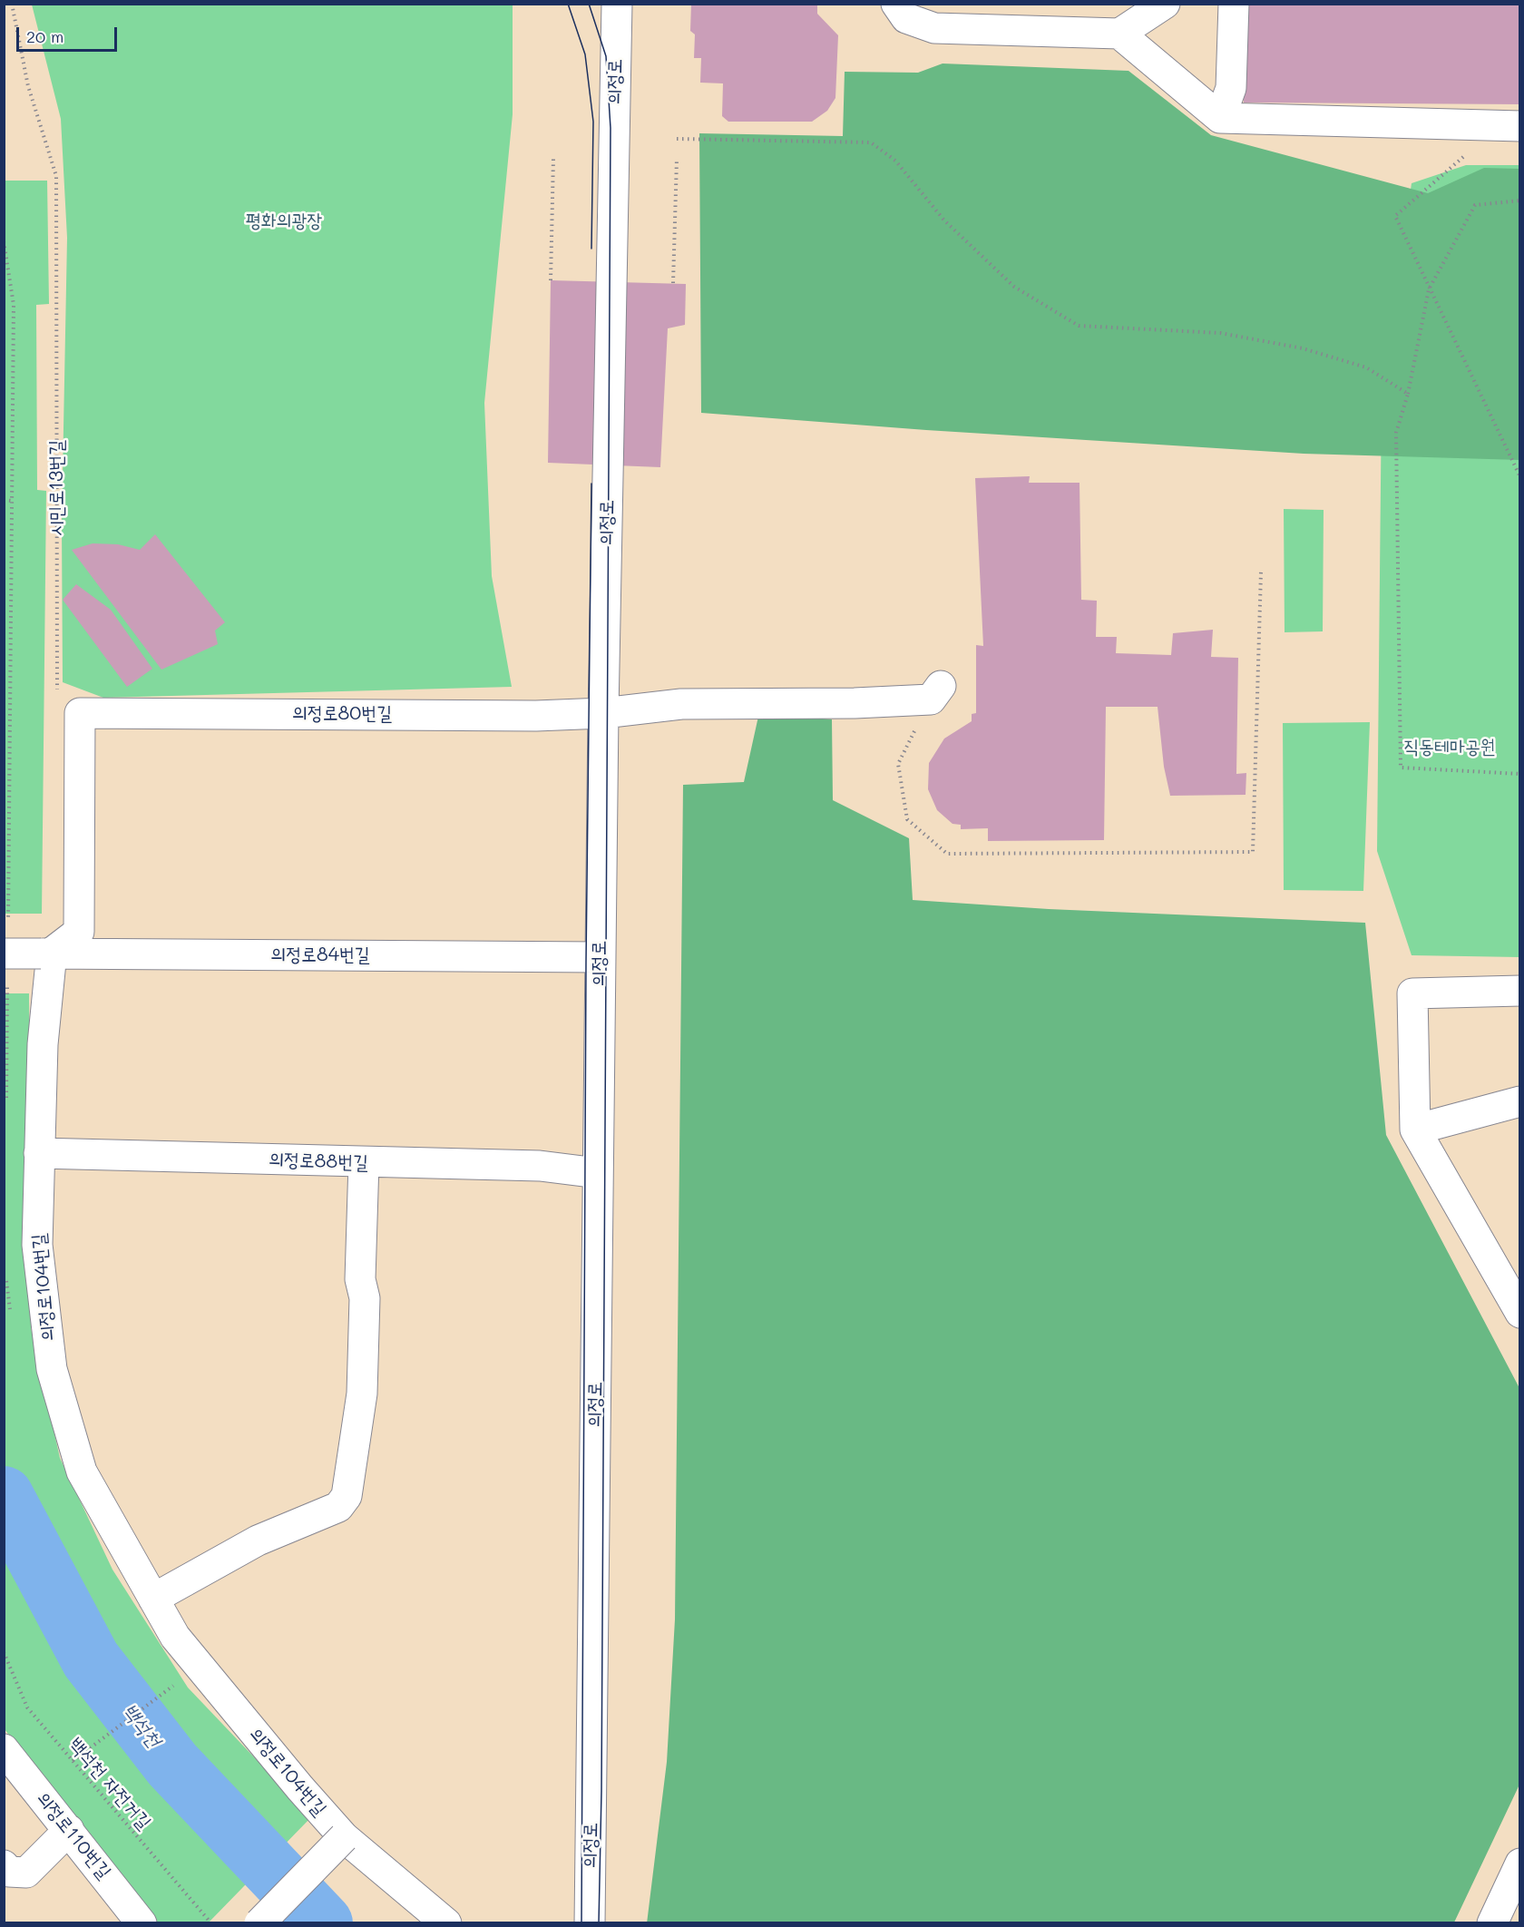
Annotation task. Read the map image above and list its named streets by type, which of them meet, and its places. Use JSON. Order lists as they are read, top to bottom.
{
  "streets": {
    "street": [
      "의정로",
      "의정로80번길",
      "의정로84번길",
      "의정로88번길",
      "의정로104번길",
      "의정로110번길"
    ],
    "path": ["시민로13번길", "백석천 자전거길"]
  },
  "crossings": [
    ["의정로", "의정로80번길"],
    ["의정로", "의정로84번길"],
    ["의정로", "의정로88번길"],
    ["시민로13번길", "의정로80번길"],
    ["의정로84번길", "의정로104번길"],
    ["의정로88번길", "의정로104번길"]
  ],
  "water": ["백석천"],
  "parks": ["평화의광장", "직동테마공원"],
  "scale_bar": "20 m"
}
